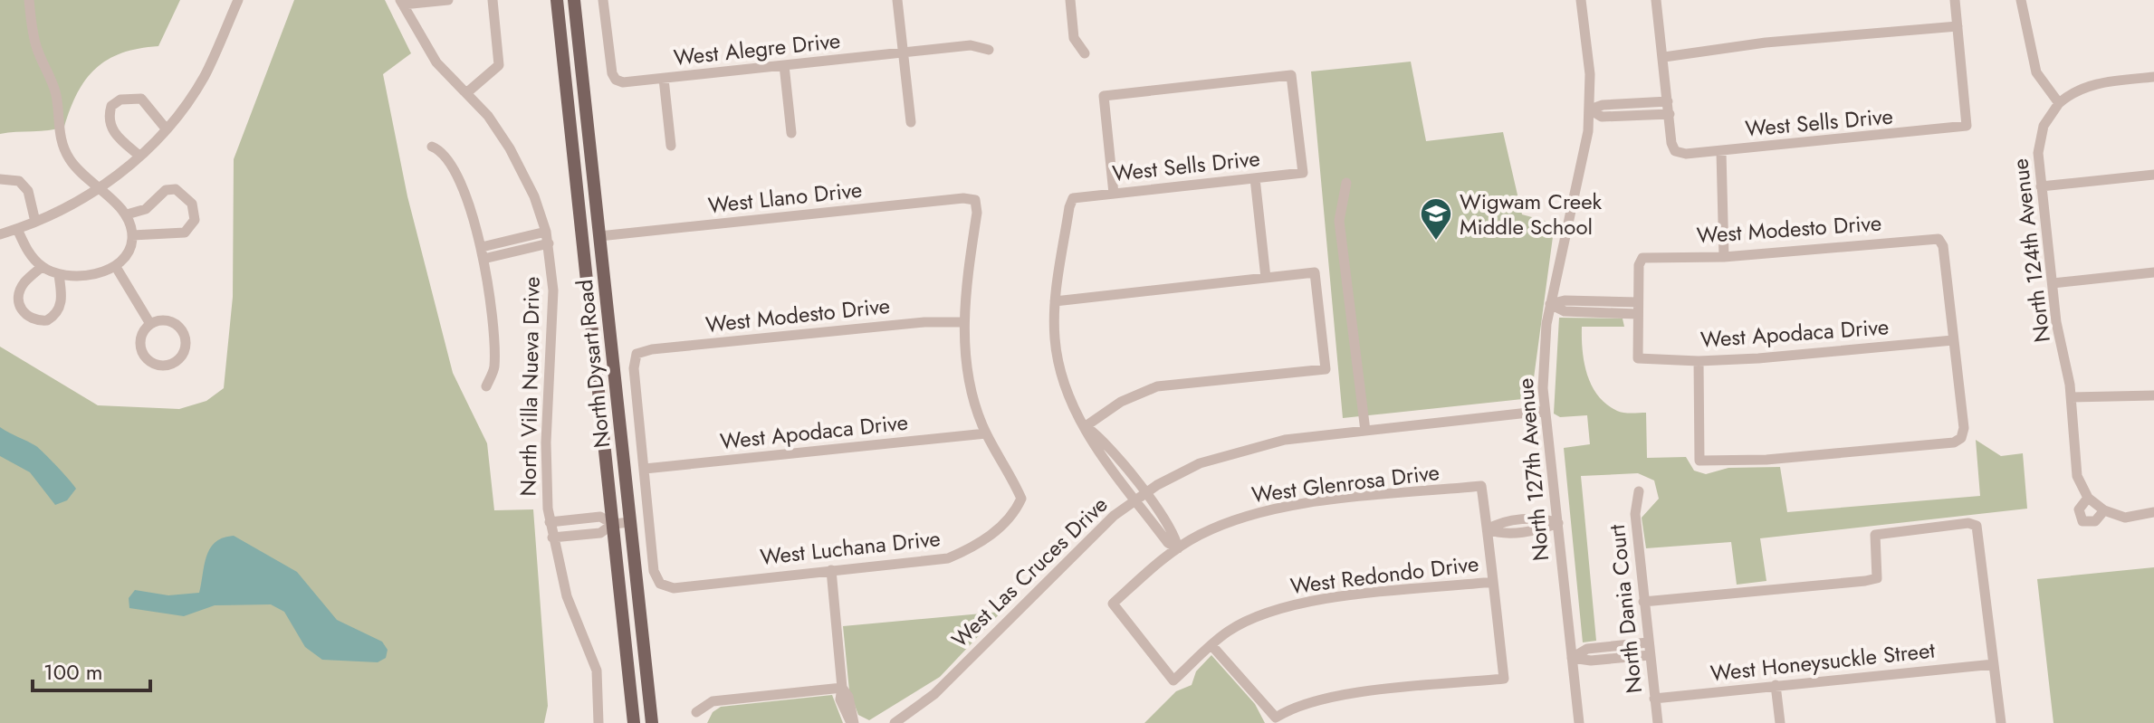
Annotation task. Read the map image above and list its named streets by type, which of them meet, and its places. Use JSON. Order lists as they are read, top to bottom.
{
  "streets": {
    "main road": ["North Dysart Road"],
    "street": [
      "West Alegre Drive",
      "West Sells Drive",
      "West Llano Drive",
      "West Modesto Drive",
      "North 124th Avenue",
      "West Apodaca Drive",
      "North Villa Nueva Drive",
      "North 127th Avenue",
      "West Glenrosa Drive",
      "West Luchana Drive",
      "West Las Cruces Drive",
      "West Redondo Drive",
      "North Dania Court",
      "West Honeysuckle Street"
    ]
  },
  "crossings": [
    ["West Llano Drive", "West Modesto Drive"],
    ["West Llano Drive", "North Dysart Road"],
    ["West Modesto Drive", "West Apodaca Drive"],
    ["West Modesto Drive", "West Luchana Drive"],
    ["West Apodaca Drive", "West Luchana Drive"],
    ["North 127th Avenue", "West Las Cruces Drive"],
    ["West Glenrosa Drive", "West Redondo Drive"],
    ["North Dania Court", "West Honeysuckle Street"]
  ],
  "places": {
    "school or university": ["Wigwam Creek Middle School"]
  },
  "scale_bar": "100 m"
}
